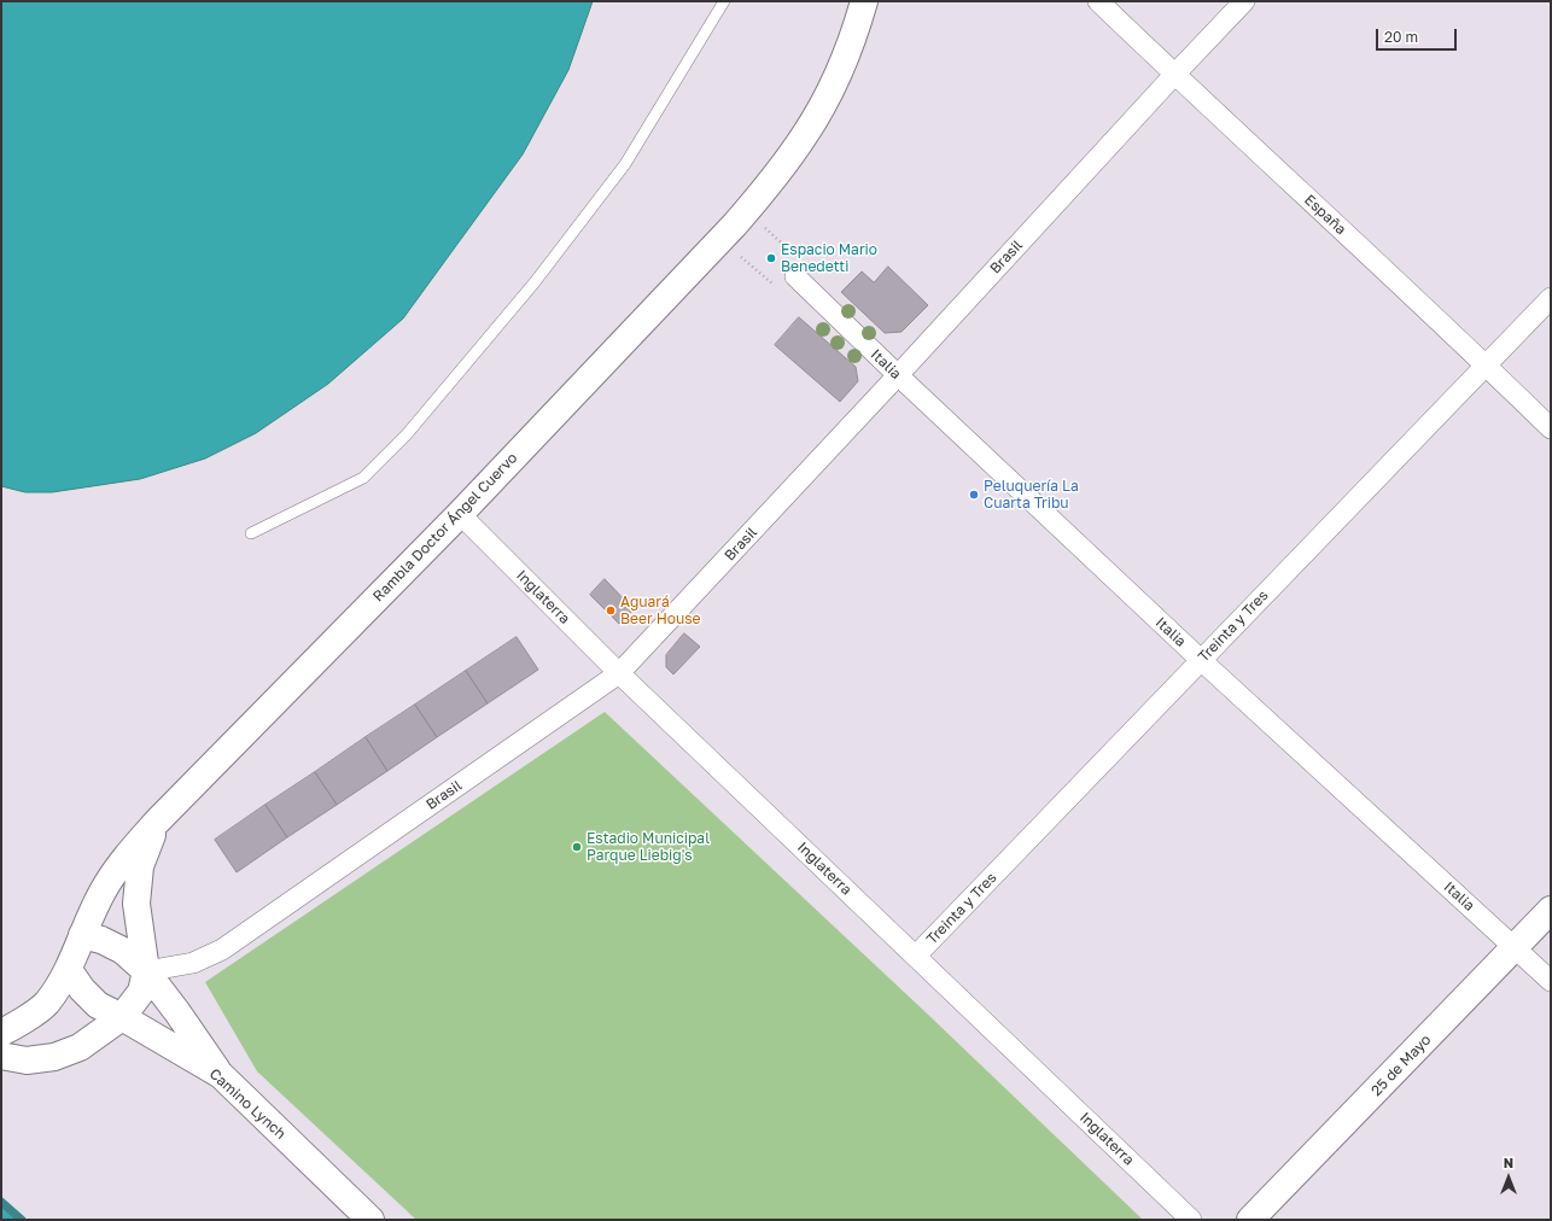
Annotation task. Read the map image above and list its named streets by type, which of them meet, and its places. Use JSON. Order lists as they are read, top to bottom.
{
  "streets": {
    "street": [
      "España",
      "Brasil",
      "Italia",
      "Rambla Doctor Ángel Cuervo",
      "Inglaterra",
      "Treinta y Tres",
      "25 de Mayo",
      "Camino Lynch"
    ]
  },
  "crossings": [
    ["España", "Brasil"],
    ["España", "Treinta y Tres"],
    ["Brasil", "Italia"],
    ["Brasil", "Inglaterra"],
    ["Italia", "Treinta y Tres"],
    ["Italia", "25 de Mayo"],
    ["Rambla Doctor Ángel Cuervo", "Inglaterra"],
    ["Rambla Doctor Ángel Cuervo", "Camino Lynch"],
    ["Inglaterra", "Treinta y Tres"]
  ],
  "places": [
    "Espacio Mario Benedetti",
    "Peluquería La Cuarta Tribu",
    "Aguará Beer House",
    "Estadio Municipal Parque Liebig's"
  ],
  "scale_bar": "20 m",
  "north": "top"
}
